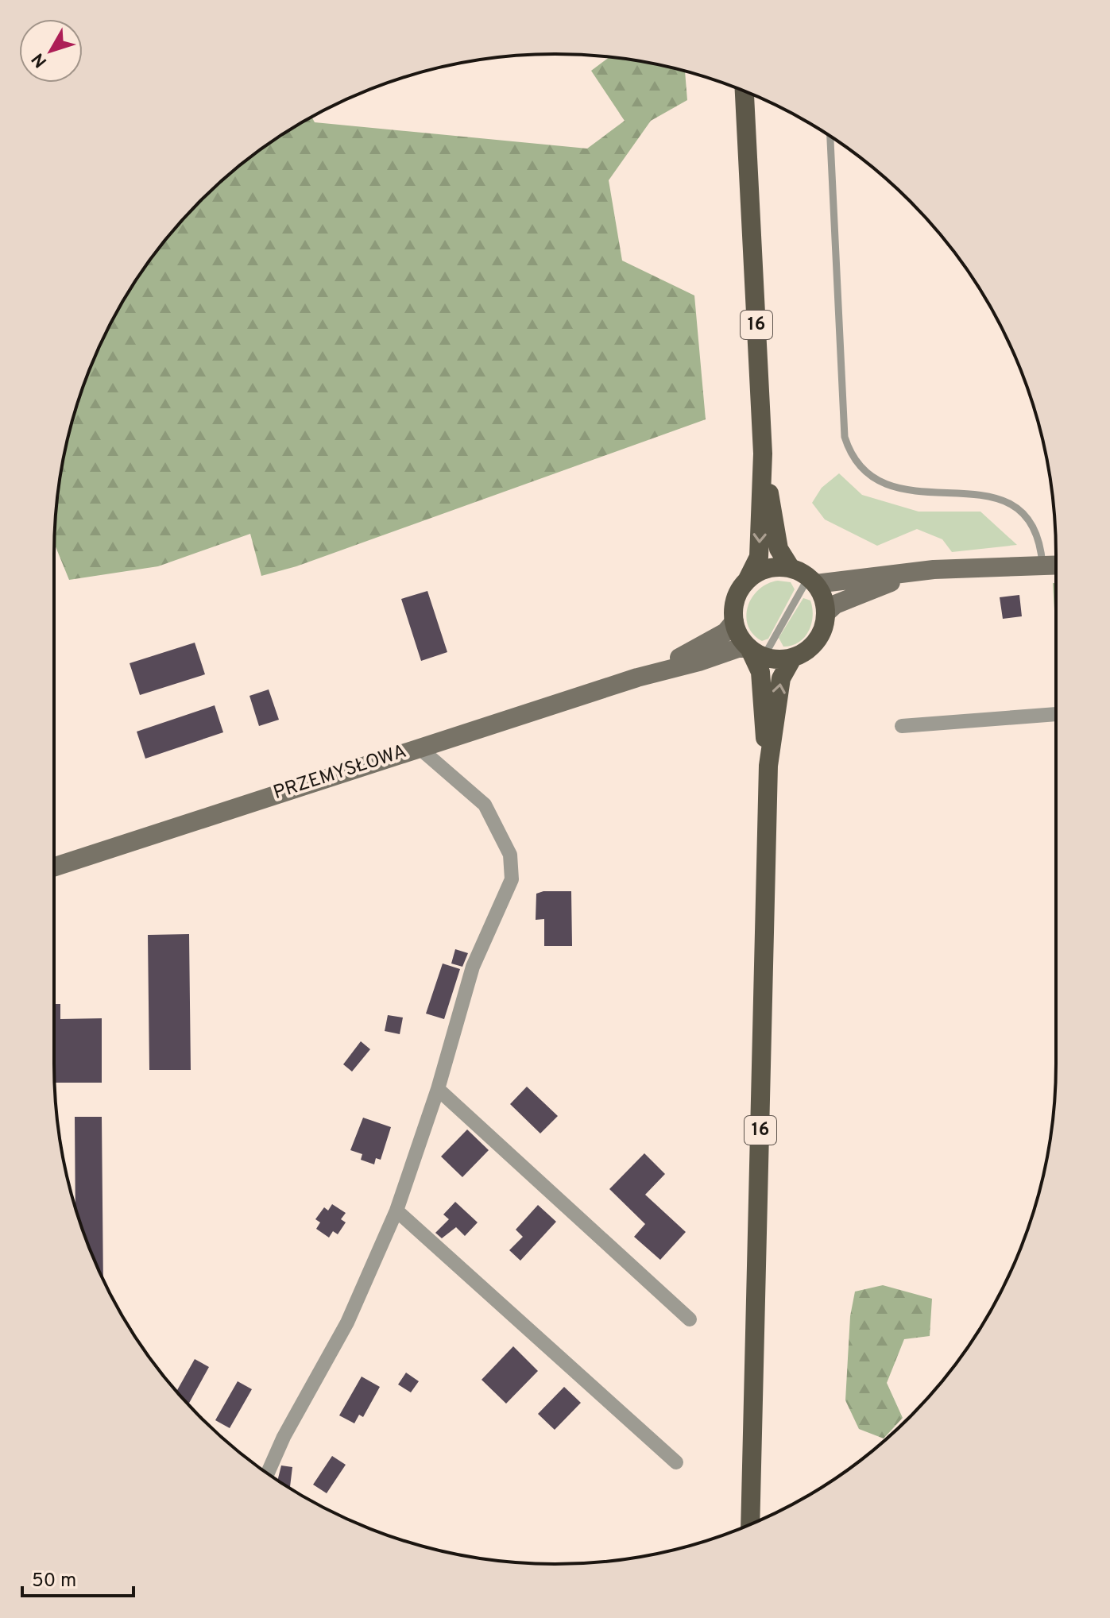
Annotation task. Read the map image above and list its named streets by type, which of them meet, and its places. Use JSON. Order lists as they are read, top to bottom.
{
  "streets": {
    "main road": ["16"],
    "street": ["PRZEMYSŁOWA"]
  },
  "crossings": [
    ["16", "PRZEMYSŁOWA"]
  ],
  "scale_bar": "50 m",
  "north": "bottom left"
}
